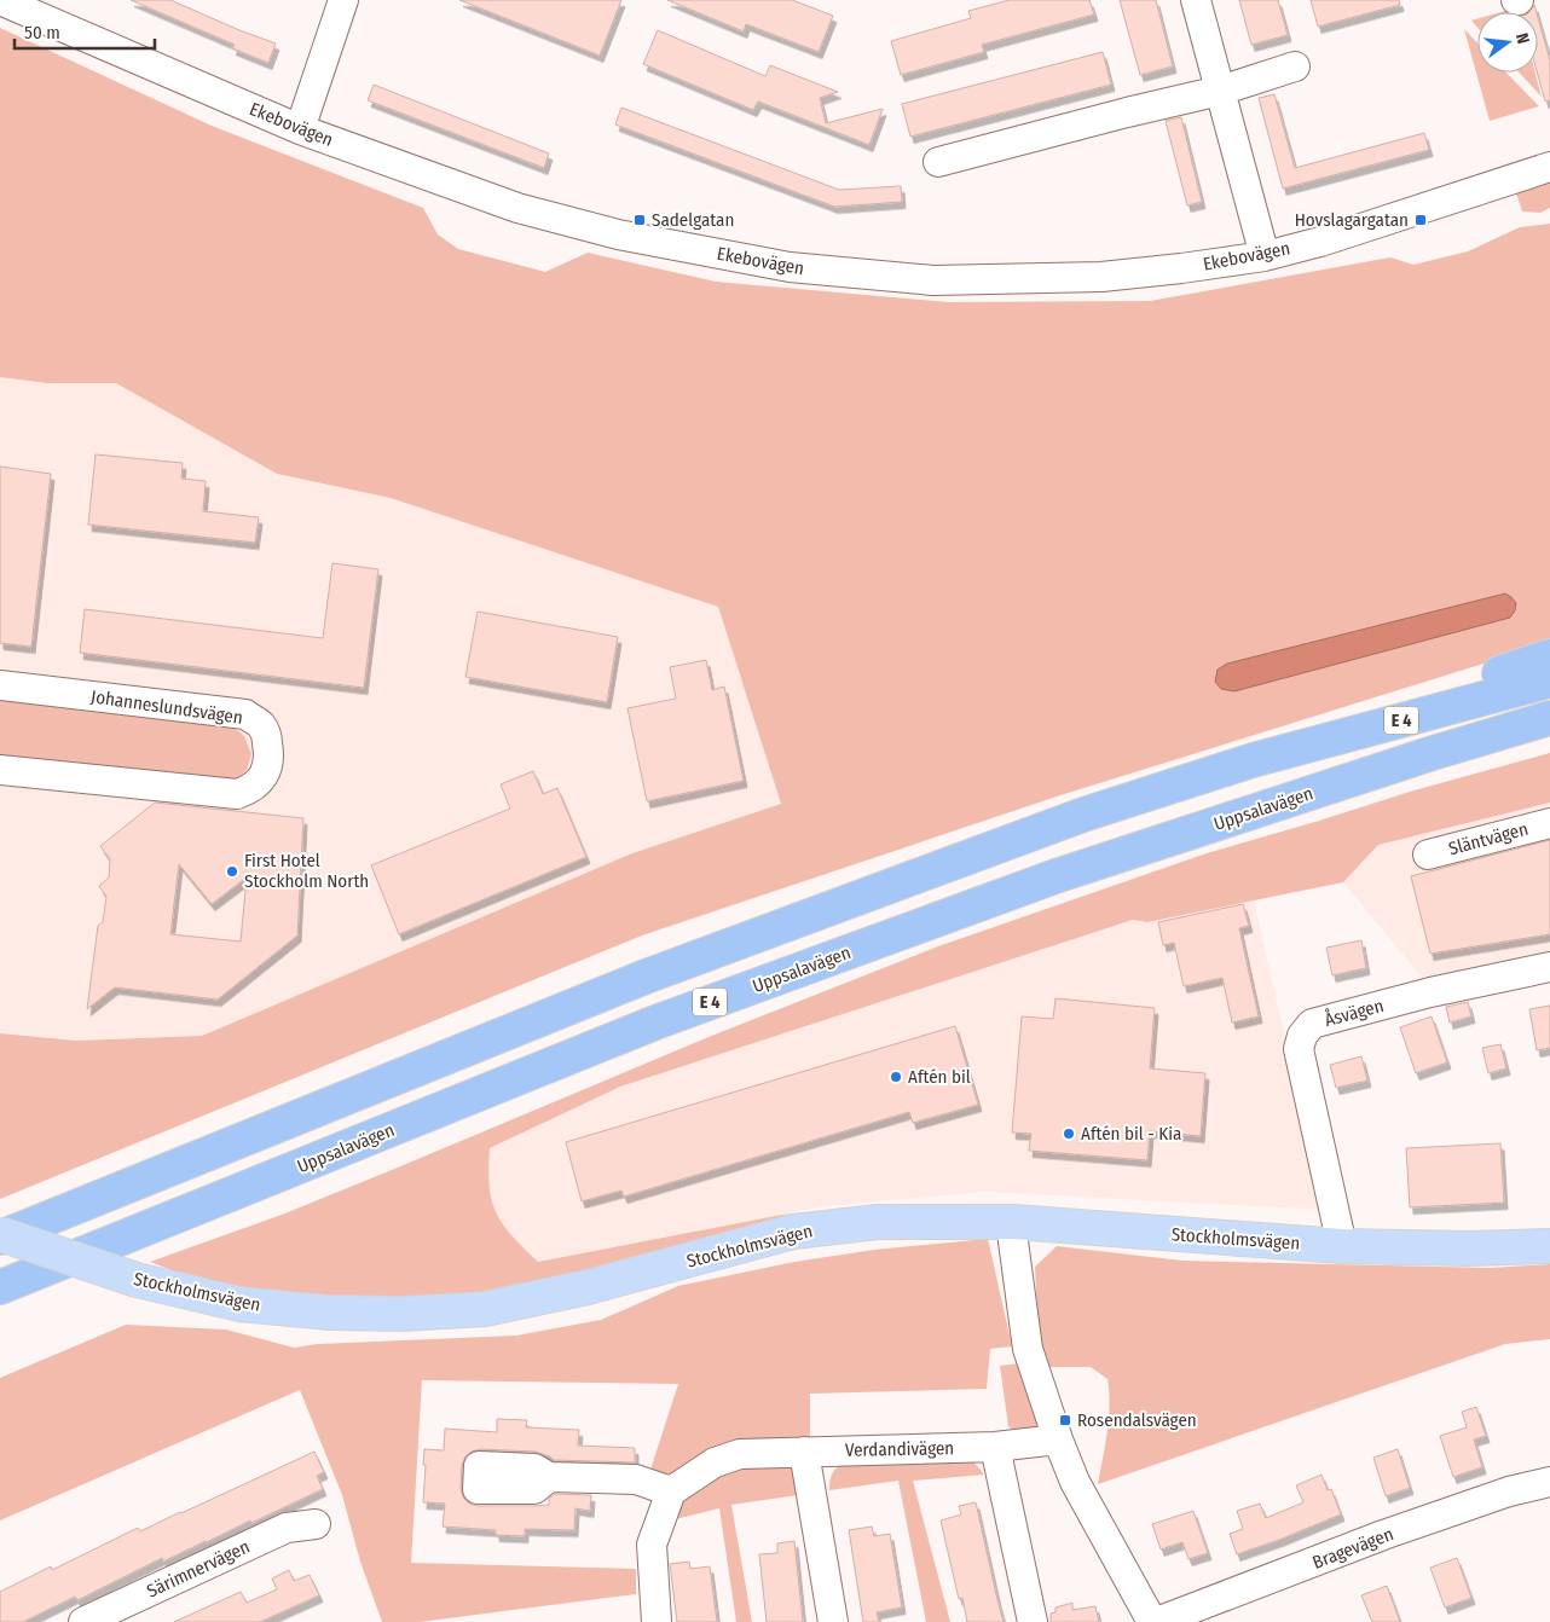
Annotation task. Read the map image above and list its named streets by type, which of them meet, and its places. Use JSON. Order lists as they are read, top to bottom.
{
  "streets": {
    "highway": ["E 4", "Uppsalavägen"],
    "main road": ["Stockholmsvägen"],
    "street": [
      "Ekebovägen",
      "Johanneslundsvägen",
      "Släntvägen",
      "Åsvägen",
      "Verdandivägen",
      "Bragevägen",
      "Särimnervägen"
    ]
  },
  "crossings": [
    ["E 4", "Stockholmsvägen"],
    ["Åsvägen", "Stockholmsvägen"]
  ],
  "places": {
    "transit": ["Sadelgatan", "Hovslagargatan", "Rosendalsvägen"],
    "other": ["First Hotel Stockholm North", "Aftén bil", "Aftén bil - Kia"]
  },
  "scale_bar": "50 m",
  "north": "right"
}
